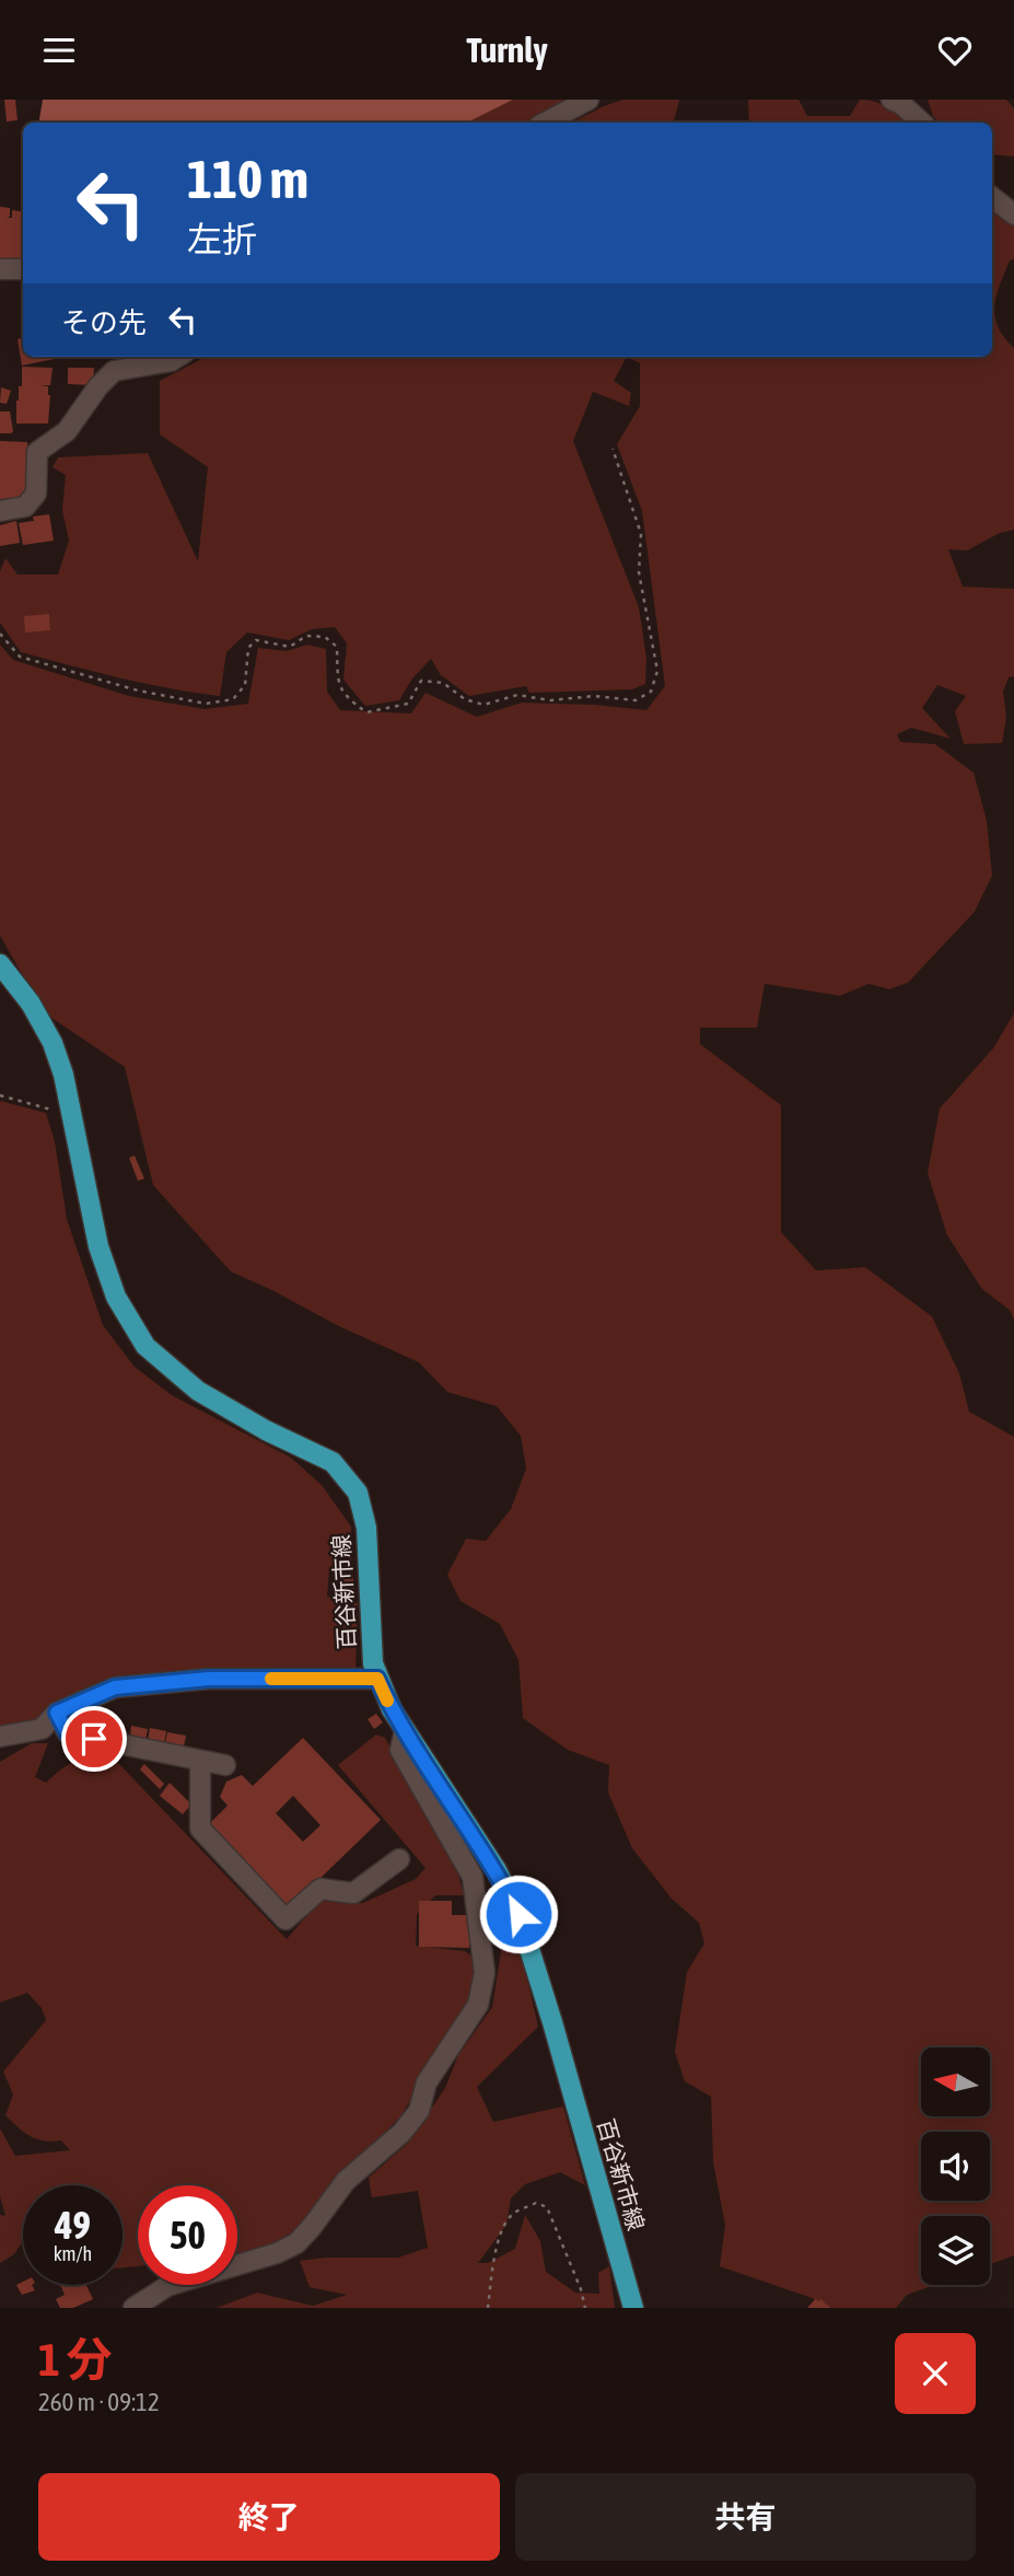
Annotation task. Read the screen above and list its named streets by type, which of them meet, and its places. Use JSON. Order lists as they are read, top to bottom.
{
  "streets": {
    "main road": ["百谷新市線"]
  },
  "north": "left",
  "page": {
    "header": "Turnly",
    "turn": ["110 m", "左折"],
    "then": "その先",
    "speed": "49 km/h",
    "limit": "50",
    "heading": ["1 分", "260 m · 09:12"],
    "buttons": ["終了", "共有"]
  }
}
